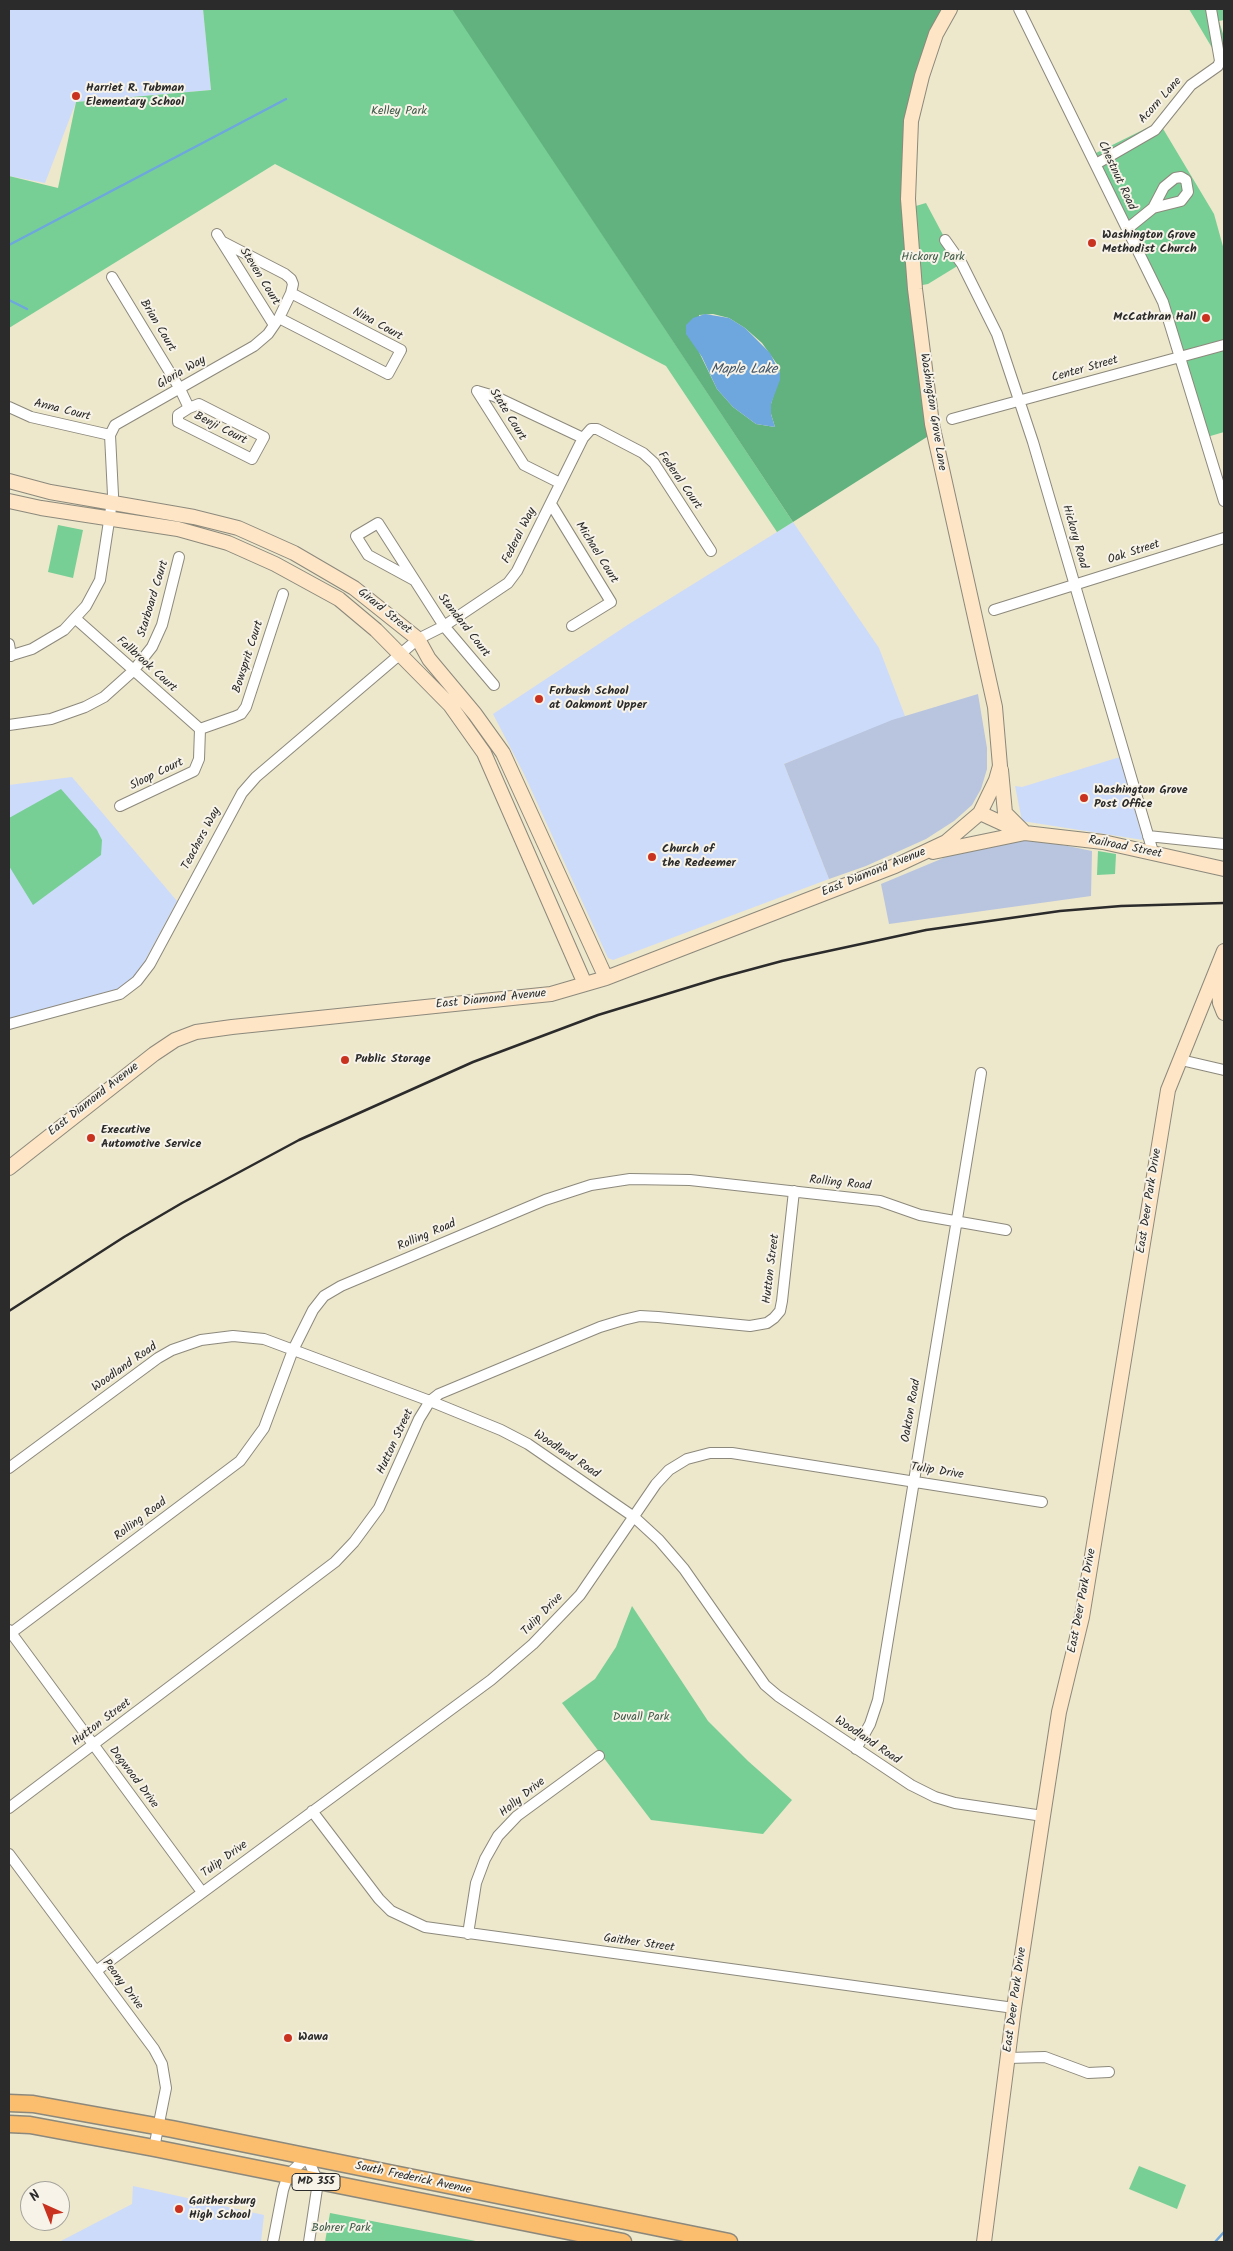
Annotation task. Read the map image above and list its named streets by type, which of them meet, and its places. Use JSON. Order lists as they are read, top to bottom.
{
  "streets": {
    "main road": ["South Frederick Avenue", "MD 355"],
    "street": [
      "Acorn Lane",
      "Chestnut Road",
      "Steven Court",
      "Nina Court",
      "Brian Court",
      "Center Street",
      "Gloria Way",
      "Anna Court",
      "Washington Grove Lane",
      "State Court",
      "Benji Court",
      "Federal Court",
      "Federal Way",
      "Hickory Road",
      "Michael Court",
      "Oak Street",
      "Starboard Court",
      "Girard Street",
      "Standard Court",
      "Bowsprit Court",
      "Fallbrook Court",
      "Sloop Court",
      "Teachers Way",
      "Railroad Street",
      "East Diamond Avenue",
      "Rolling Road",
      "East Deer Park Drive",
      "Hutton Street",
      "Woodland Road",
      "Oakton Road",
      "Tulip Drive",
      "Dogwood Drive",
      "Holly Drive",
      "Gaither Street",
      "Peony Drive"
    ]
  },
  "crossings": [
    ["Acorn Lane", "Chestnut Road"],
    ["Chestnut Road", "Center Street"],
    ["Steven Court", "Nina Court"],
    ["Steven Court", "Gloria Way"],
    ["Nina Court", "Gloria Way"],
    ["Brian Court", "Gloria Way"],
    ["Brian Court", "Benji Court"],
    ["Center Street", "Hickory Road"],
    ["Gloria Way", "Anna Court"],
    ["Gloria Way", "Benji Court"],
    ["Washington Grove Lane", "Railroad Street"],
    ["Washington Grove Lane", "East Diamond Avenue"],
    ["State Court", "Federal Court"],
    ["State Court", "Federal Way"],
    ["Federal Court", "Federal Way"],
    ["Federal Way", "Michael Court"],
    ["Federal Way", "Girard Street"],
    ["Federal Way", "Standard Court"],
    ["Federal Way", "Teachers Way"],
    ["Hickory Road", "Oak Street"],
    ["Hickory Road", "Railroad Street"],
    ["Starboard Court", "Fallbrook Court"],
    ["Girard Street", "Teachers Way"],
    ["Girard Street", "East Diamond Avenue"],
    ["Bowsprit Court", "Fallbrook Court"],
    ["Bowsprit Court", "Sloop Court"],
    ["Fallbrook Court", "Sloop Court"],
    ["Railroad Street", "East Diamond Avenue"],
    ["Rolling Road", "Hutton Street"],
    ["Rolling Road", "Woodland Road"],
    ["Rolling Road", "Oakton Road"],
    ["Rolling Road", "Dogwood Drive"],
    ["East Deer Park Drive", "Woodland Road"],
    ["East Deer Park Drive", "Gaither Street"],
    ["Hutton Street", "Woodland Road"],
    ["Hutton Street", "Dogwood Drive"],
    ["Woodland Road", "Oakton Road"],
    ["Woodland Road", "Tulip Drive"],
    ["Oakton Road", "Tulip Drive"],
    ["Tulip Drive", "Dogwood Drive"],
    ["Tulip Drive", "Gaither Street"],
    ["Tulip Drive", "Peony Drive"],
    ["Holly Drive", "Gaither Street"],
    ["Peony Drive", "South Frederick Avenue"]
  ],
  "water": ["Maple Lake"],
  "parks": [
    "Kelley Park",
    "Hickory Park",
    "Duvall Park",
    "Bohrer Park"
  ],
  "places": [
    "Harriet R. Tubman Elementary School",
    "Washington Grove Methodist Church",
    "McCathran Hall",
    "Forbush School at Oakmont Upper",
    "Washington Grove Post Office",
    "Church of the Redeemer",
    "Public Storage",
    "Executive Automotive Service",
    "Wawa",
    "Gaithersburg High School"
  ],
  "north": "top left"
}
